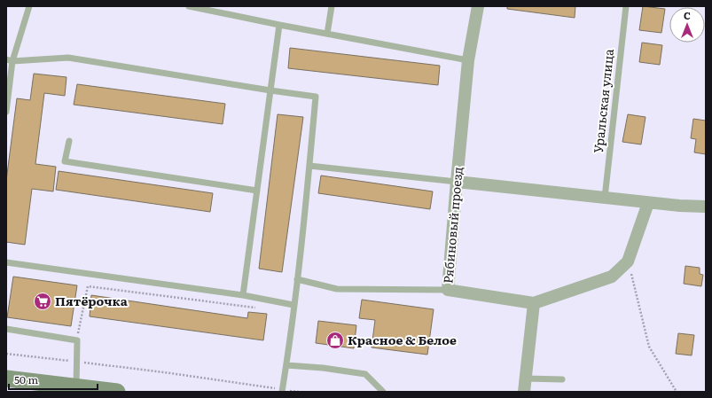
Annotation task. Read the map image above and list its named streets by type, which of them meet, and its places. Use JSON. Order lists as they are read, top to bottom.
{
  "streets": {
    "street": ["Рябиновый проезд"],
    "lane": ["Уральская улица"]
  },
  "places": {
    "supermarket": ["Пятёрочка"],
    "shop": ["Красное & Белое"]
  },
  "scale_bar": "50 m",
  "north": "top"
}
